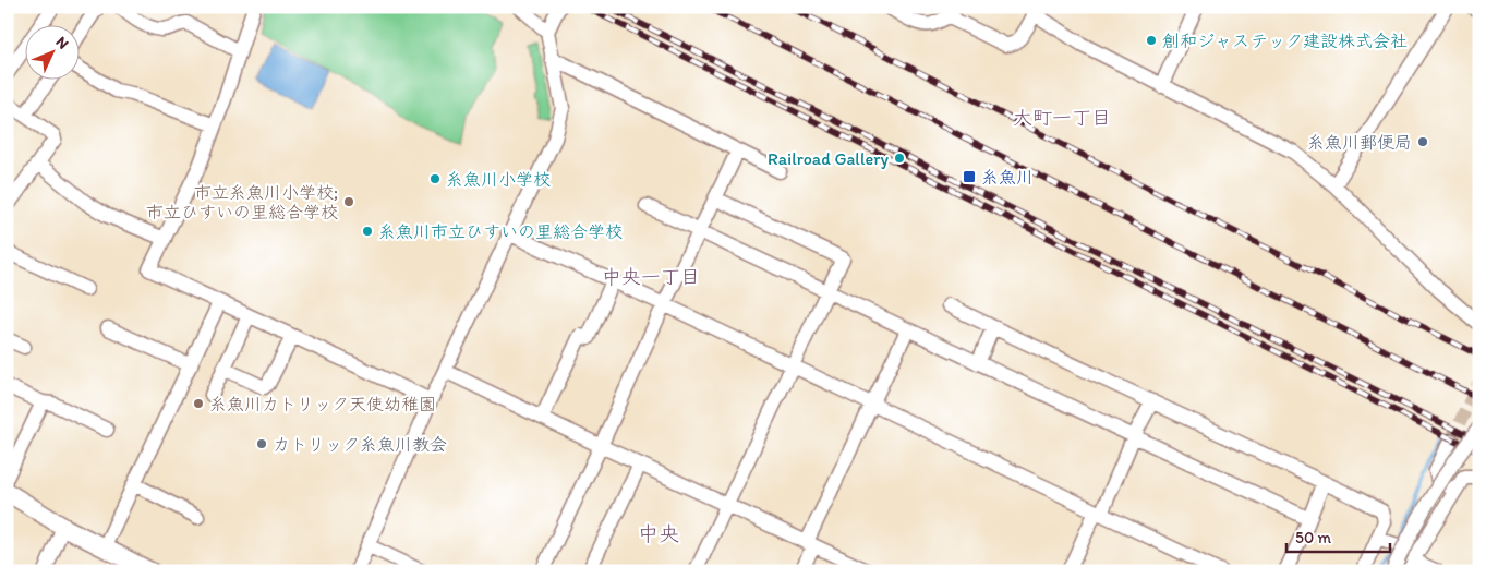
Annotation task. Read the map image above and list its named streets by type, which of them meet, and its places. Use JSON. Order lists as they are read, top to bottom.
{
  "districts": ["大町一丁目", "中央一丁目", "中央"],
  "places": {
    "other": [
      "創和ジャステック建設株式会社",
      "糸魚川郵便局",
      "Railroad Gallery",
      "糸魚川小学校",
      "市立糸魚川小学校; 市立ひすいの里総合学校",
      "糸魚川市立ひすいの里総合学校",
      "糸魚川カトリック天使幼稚園",
      "カトリック糸魚川教会"
    ],
    "transit": ["糸魚川"]
  },
  "scale_bar": "50 m",
  "north": "top right"
}
